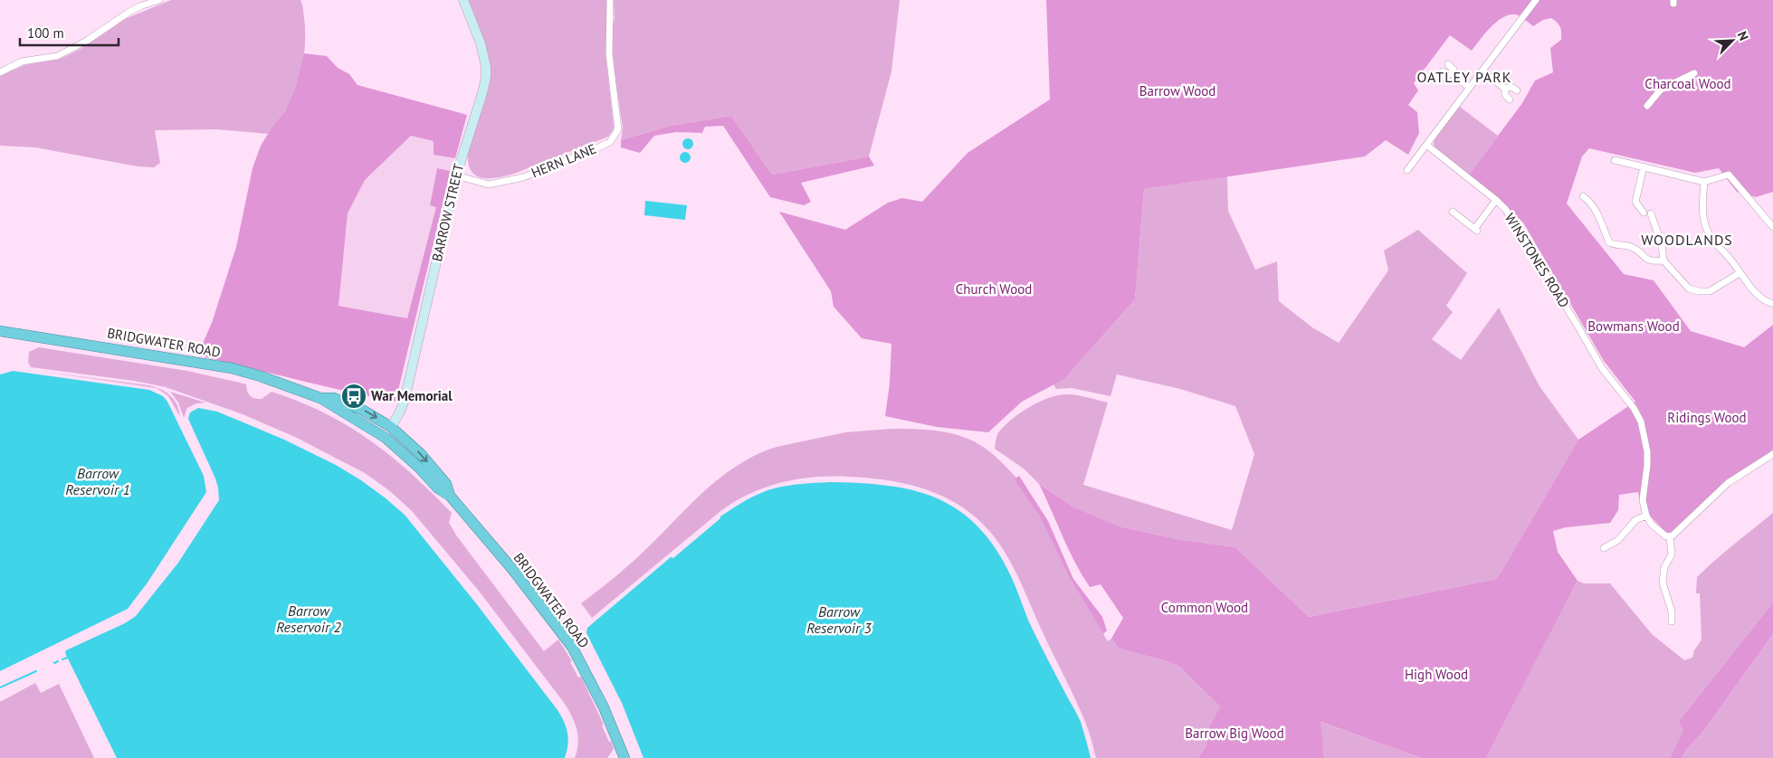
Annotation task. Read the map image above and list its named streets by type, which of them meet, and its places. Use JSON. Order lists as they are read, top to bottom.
{
  "streets": {
    "highway": ["BRIDGWATER ROAD"],
    "main road": ["BARROW STREET"],
    "street": ["HERN LANE", "WINSTONES ROAD"]
  },
  "crossings": [
    ["HERN LANE", "BARROW STREET"],
    ["BARROW STREET", "BRIDGWATER ROAD"]
  ],
  "districts": ["OATLEY PARK", "WOODLANDS"],
  "water": ["Barrow Reservoir 1", "Barrow Reservoir 2", "Barrow Reservoir 3"],
  "parks": [
    "Charcoal Wood",
    "Barrow Wood",
    "Church Wood",
    "Bowmans Wood",
    "Ridings Wood",
    "Common Wood",
    "High Wood",
    "Barrow Big Wood"
  ],
  "places": {
    "bus stop": ["War Memorial"]
  },
  "scale_bar": "100 m",
  "north": "top right"
}
